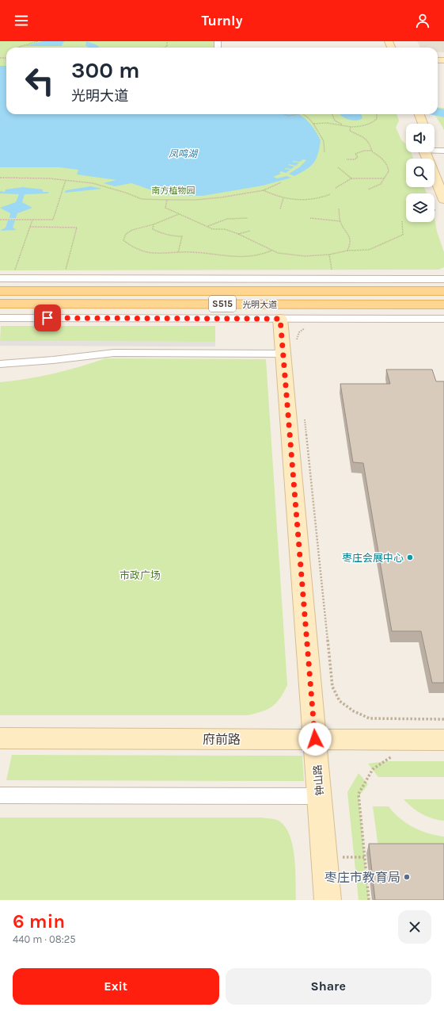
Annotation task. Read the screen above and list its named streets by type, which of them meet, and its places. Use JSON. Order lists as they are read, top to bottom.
{
  "streets": {
    "main road": [
      "S515",
      "光明大道",
      "府前路",
      "钟山路"
    ]
  },
  "crossings": [
    ["光明大道", "钟山路"],
    ["府前路", "钟山路"]
  ],
  "water": ["凤鸣湖"],
  "parks": ["南方植物园", "市政广场"],
  "places": ["枣庄会展中心", "枣庄市教育局"],
  "page": {
    "header": "Turnly",
    "turn": ["300 m", "光明大道"],
    "heading": ["6 min", "440 m · 08:25"],
    "buttons": ["Exit", "Share"]
  }
}
